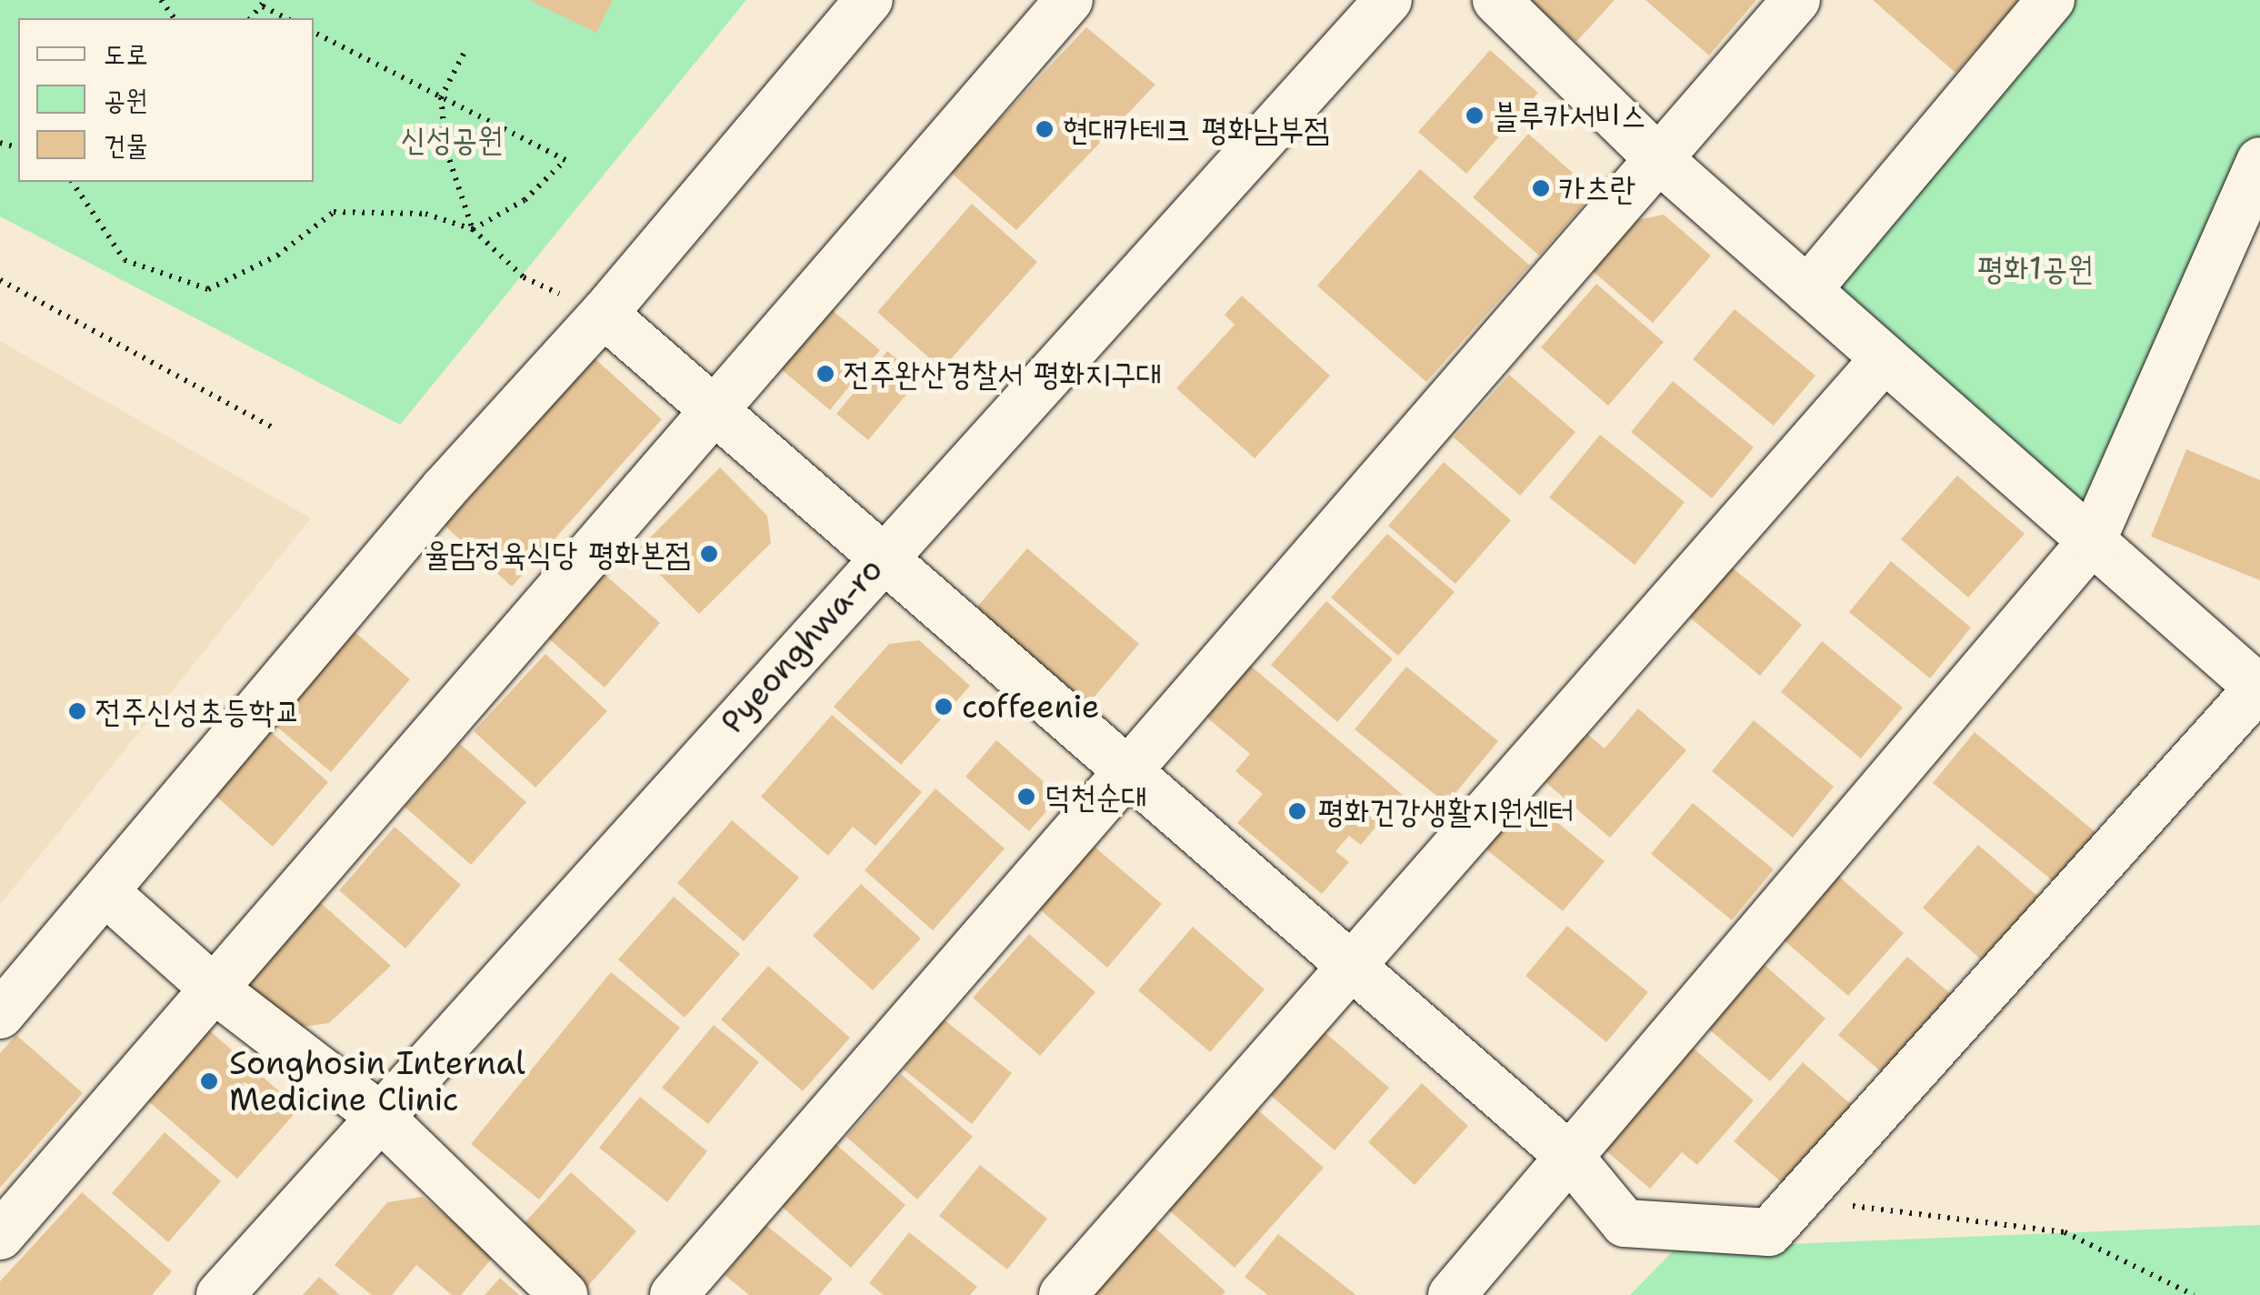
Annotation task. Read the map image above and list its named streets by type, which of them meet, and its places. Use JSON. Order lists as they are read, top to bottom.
{
  "streets": {
    "street": ["Pyeonghwa-ro"]
  },
  "parks": ["신성공원", "평화1공원"],
  "places": [
    "블루카서비스",
    "현대카테크 평화남부점",
    "카츠란",
    "전주완산경찰서 평화지구대",
    "율담정육식당 평화본점",
    "coffeenie",
    "전주신성초등학교",
    "덕천순대",
    "평화건강생활지원센터",
    "Songhosin Internal Medicine Clinic"
  ],
  "legend": ["도로", "공원", "건물"]
}
